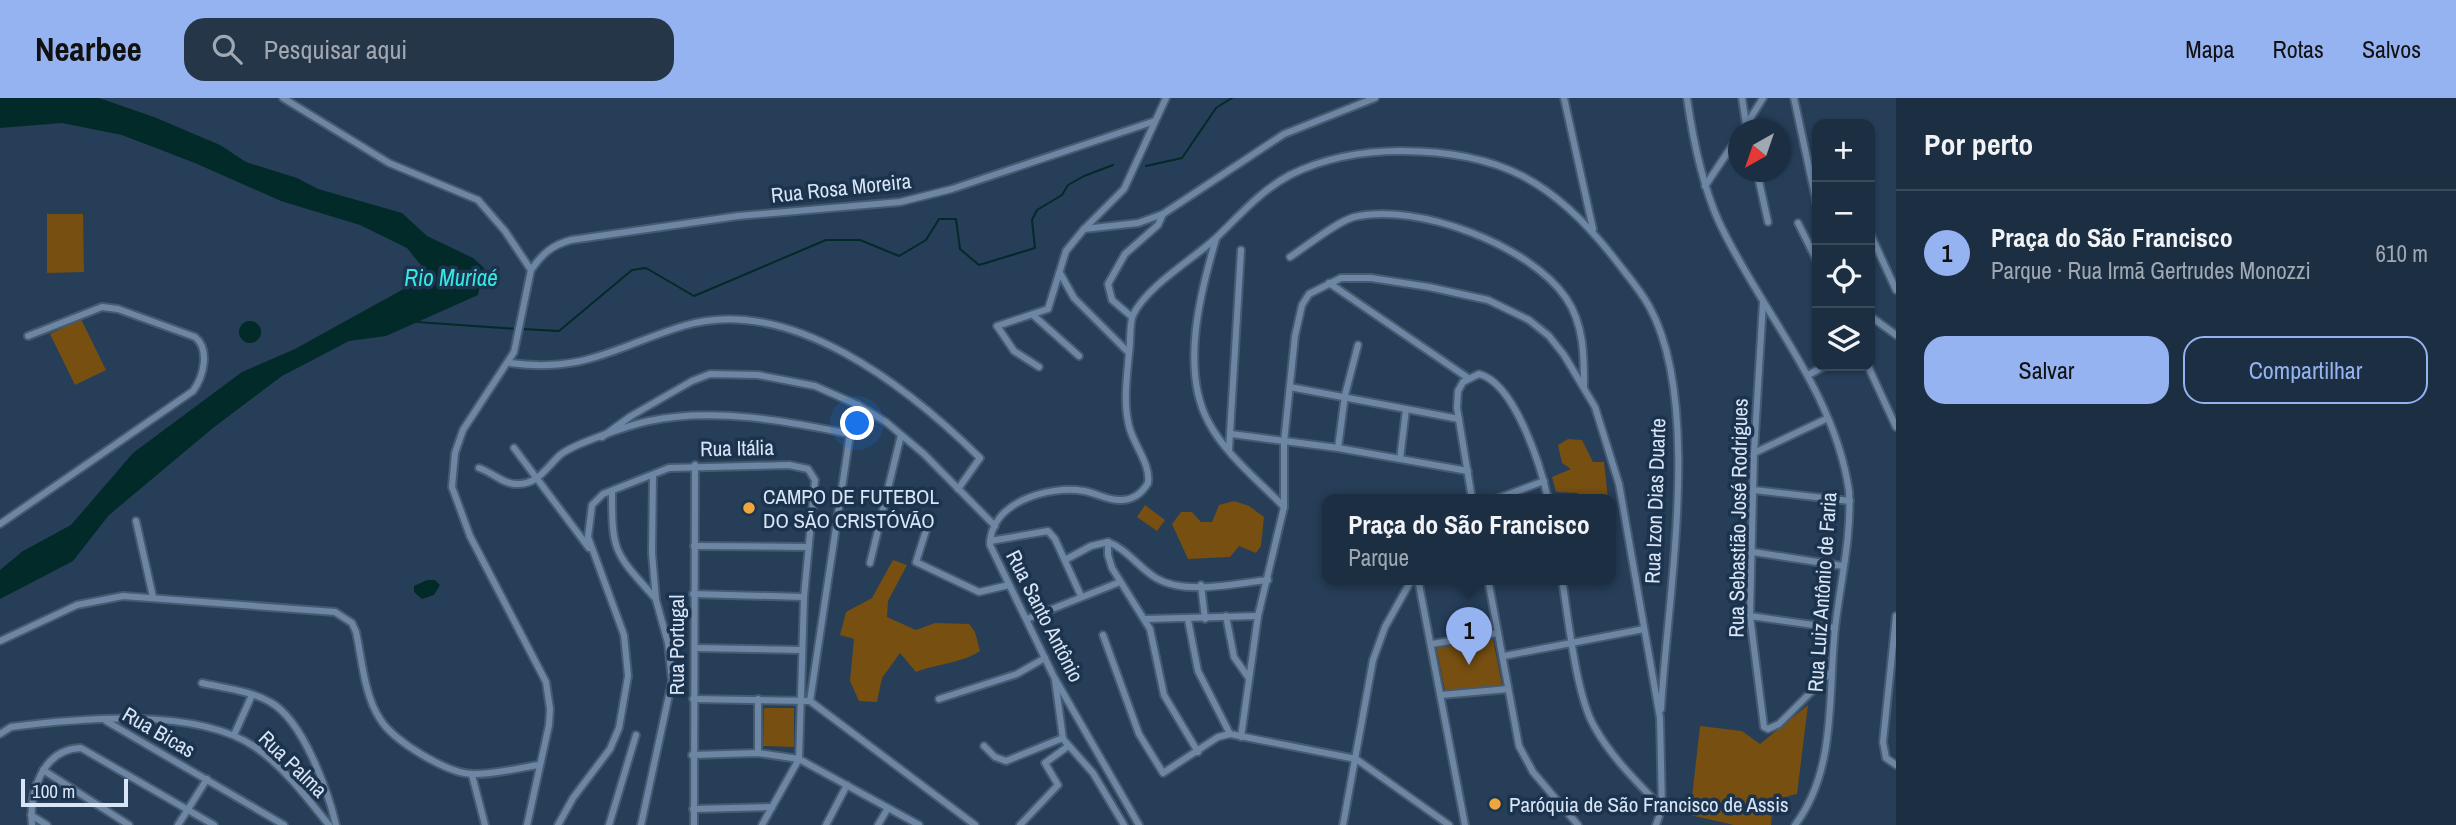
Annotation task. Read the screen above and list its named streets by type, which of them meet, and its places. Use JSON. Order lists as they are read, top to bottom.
{
  "streets": {
    "street": [
      "Rua Rosa Moreira",
      "Rua Itália",
      "Rua Izon Dias Duarte",
      "Rua Sebastião José Rodrigues",
      "Rua Luiz Antônio de Faria",
      "Rua Santo Antônio",
      "Rua Portugal",
      "Rua Bicas",
      "Rua Palma"
    ]
  },
  "crossings": [
    ["Rua Itália", "Rua Portugal"],
    ["Rua Izon Dias Duarte", "Rua Santo Antônio"],
    ["Rua Sebastião José Rodrigues", "Rua Luiz Antônio de Faria"],
    ["Rua Bicas", "Rua Palma"]
  ],
  "water": ["Rio Muriaé"],
  "places": ["CAMPO DE FUTEBOL DO SÃO CRISTÓVÃO", "Paróquia de São Francisco de Assis"],
  "scale_bar": "100 m",
  "north": "bottom left",
  "page": {
    "header": "Nearbee",
    "search": "Pesquisar aqui",
    "nav": ["Mapa", "Rotas", "Salvos"],
    "heading": "Por perto",
    "map_buttons": ["+", "−"],
    "list": [
      {
        "mark": "1",
        "name": "Praça do São Francisco",
        "note": "Parque · Rua Irmã Gertrudes Monozzi",
        "value": "610 m"
      }
    ],
    "buttons": ["Salvar", "Compartilhar"],
    "popup": ["Praça do São Francisco", "Parque"],
    "pins": "1",
    "scale": "100 m"
  }
}
